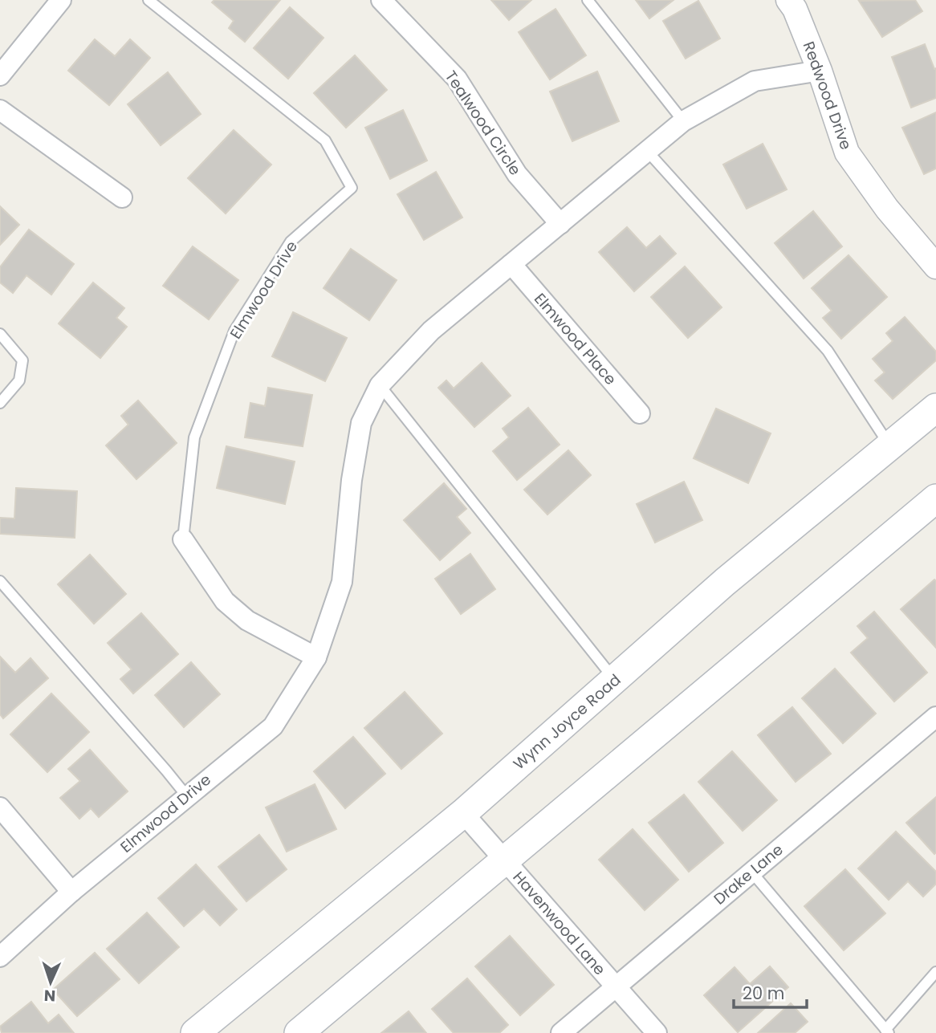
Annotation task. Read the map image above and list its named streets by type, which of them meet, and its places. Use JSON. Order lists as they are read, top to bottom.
{
  "streets": {
    "main road": ["Wynn Joyce Road"],
    "street": [
      "Redwood Drive",
      "Tealwood Circle",
      "Elmwood Drive",
      "Elmwood Place",
      "Drake Lane",
      "Havenwood Lane"
    ]
  },
  "crossings": [
    ["Redwood Drive", "Elmwood Drive"],
    ["Tealwood Circle", "Elmwood Drive"],
    ["Elmwood Drive", "Elmwood Place"],
    ["Wynn Joyce Road", "Havenwood Lane"],
    ["Drake Lane", "Havenwood Lane"]
  ],
  "scale_bar": "20 m",
  "north": "bottom"
}
